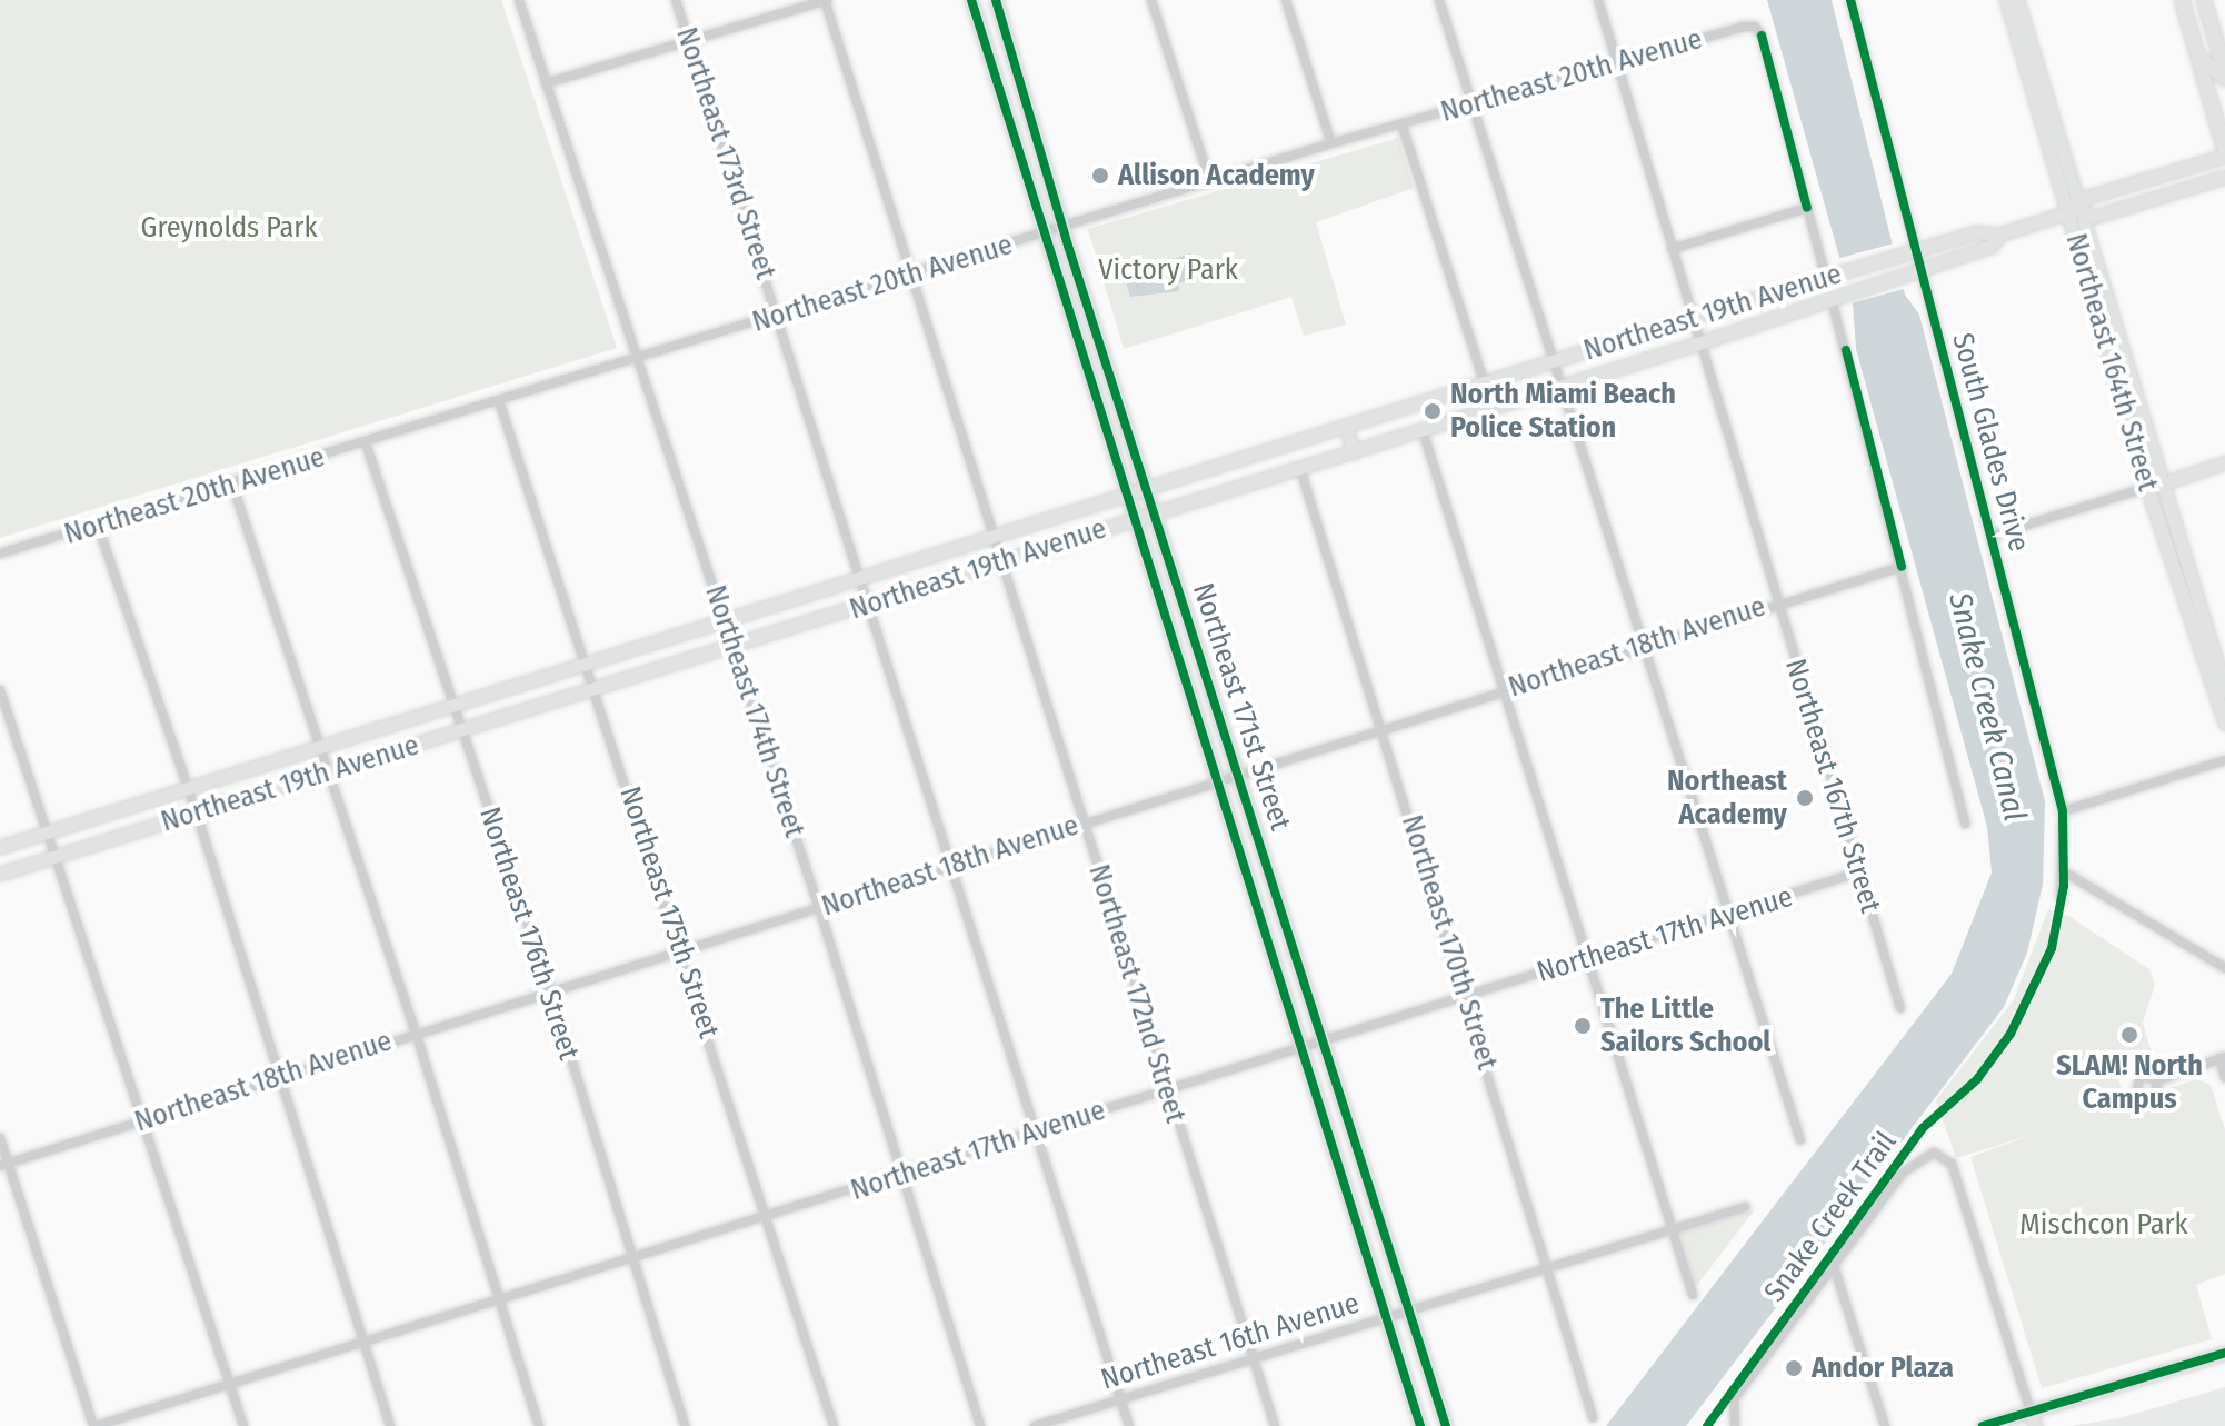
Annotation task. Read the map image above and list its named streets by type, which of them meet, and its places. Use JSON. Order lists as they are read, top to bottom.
{
  "streets": {
    "street": [
      "Northeast 20th Avenue",
      "Northeast 173rd Street",
      "Northeast 19th Avenue",
      "Northeast 164th Street",
      "South Glades Drive",
      "Northeast 18th Avenue",
      "Northeast 171st Street",
      "Northeast 174th Street",
      "Northeast 167th Street",
      "Northeast 175th Street",
      "Northeast 176th Street",
      "Northeast 17th Avenue",
      "Northeast 170th Street",
      "Northeast 172nd Street",
      "Northeast 16th Avenue"
    ],
    "cycle path": ["Snake Creek Trail"]
  },
  "crossings": [
    ["Northeast 20th Avenue", "Northeast 173rd Street"],
    ["Northeast 20th Avenue", "Northeast 171st Street"],
    ["Northeast 20th Avenue", "Northeast 174th Street"],
    ["Northeast 20th Avenue", "Northeast 167th Street"],
    ["Northeast 20th Avenue", "Northeast 175th Street"],
    ["Northeast 20th Avenue", "Northeast 176th Street"],
    ["Northeast 20th Avenue", "Northeast 172nd Street"],
    ["Northeast 173rd Street", "Northeast 19th Avenue"],
    ["Northeast 173rd Street", "Northeast 18th Avenue"],
    ["Northeast 173rd Street", "Northeast 17th Avenue"],
    ["Northeast 173rd Street", "Northeast 16th Avenue"],
    ["Northeast 19th Avenue", "Northeast 164th Street"],
    ["Northeast 19th Avenue", "South Glades Drive"],
    ["Northeast 19th Avenue", "Northeast 171st Street"],
    ["Northeast 19th Avenue", "Northeast 174th Street"],
    ["Northeast 19th Avenue", "Northeast 167th Street"],
    ["Northeast 19th Avenue", "Northeast 175th Street"],
    ["Northeast 19th Avenue", "Northeast 176th Street"],
    ["Northeast 19th Avenue", "Northeast 170th Street"],
    ["Northeast 19th Avenue", "Northeast 172nd Street"],
    ["Northeast 18th Avenue", "Northeast 171st Street"],
    ["Northeast 18th Avenue", "Northeast 174th Street"],
    ["Northeast 18th Avenue", "Northeast 167th Street"],
    ["Northeast 18th Avenue", "Northeast 175th Street"],
    ["Northeast 18th Avenue", "Northeast 176th Street"],
    ["Northeast 18th Avenue", "Northeast 170th Street"],
    ["Northeast 18th Avenue", "Northeast 172nd Street"],
    ["Northeast 171st Street", "Northeast 17th Avenue"],
    ["Northeast 171st Street", "Northeast 16th Avenue"],
    ["Northeast 174th Street", "Northeast 17th Avenue"],
    ["Northeast 167th Street", "Northeast 17th Avenue"],
    ["Northeast 175th Street", "Northeast 17th Avenue"],
    ["Northeast 176th Street", "Northeast 17th Avenue"],
    ["Northeast 17th Avenue", "Northeast 170th Street"],
    ["Northeast 17th Avenue", "Northeast 172nd Street"],
    ["Northeast 170th Street", "Northeast 16th Avenue"],
    ["Northeast 172nd Street", "Northeast 16th Avenue"]
  ],
  "water": ["Snake Creek Canal"],
  "parks": ["Greynolds Park", "Victory Park", "Mischcon Park"],
  "places": [
    "Allison Academy",
    "North Miami Beach Police Station",
    "Northeast Academy",
    "The Little Sailors School",
    "SLAM! North Campus",
    "Andor Plaza"
  ]
}
